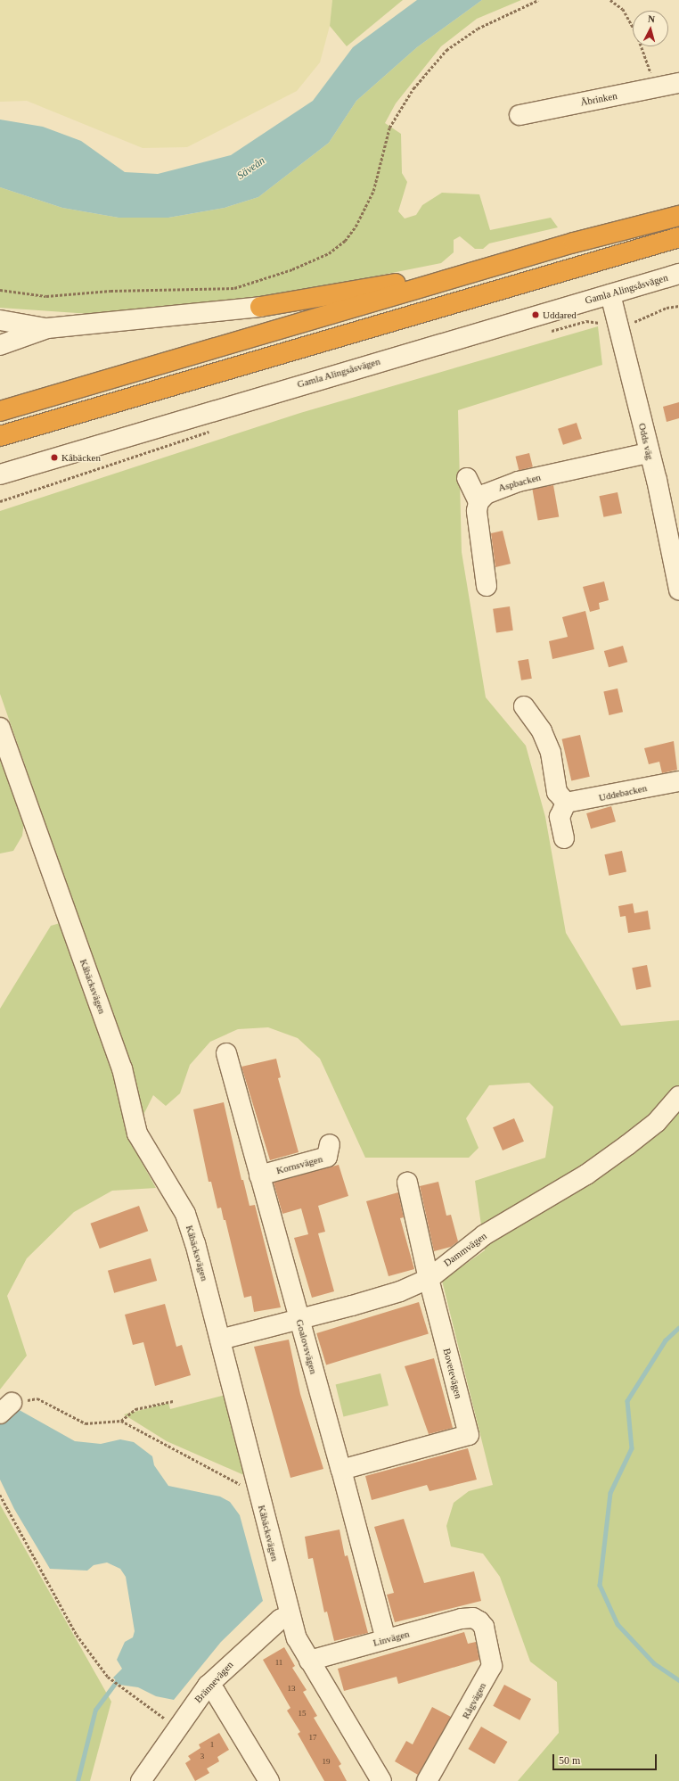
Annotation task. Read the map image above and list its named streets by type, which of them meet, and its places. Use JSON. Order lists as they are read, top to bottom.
{
  "streets": {
    "street": [
      "Åbrinken",
      "Gamla Alingsåsvägen",
      "Odds väg",
      "Aspbacken",
      "Uddebacken",
      "Kåbäcksvägen",
      "Kornsvägen",
      "Dammvägen",
      "Goalovsvägen",
      "Bovetevägen",
      "Linvägen",
      "Brännevägen",
      "Rågvägen"
    ]
  },
  "crossings": [
    ["Gamla Alingsåsvägen", "Odds väg"],
    ["Odds väg", "Aspbacken"],
    ["Kåbäcksvägen", "Dammvägen"],
    ["Kåbäcksvägen", "Linvägen"],
    ["Kåbäcksvägen", "Brännevägen"],
    ["Kornsvägen", "Goalovsvägen"],
    ["Dammvägen", "Goalovsvägen"],
    ["Dammvägen", "Bovetevägen"],
    ["Goalovsvägen", "Bovetevägen"],
    ["Goalovsvägen", "Linvägen"],
    ["Linvägen", "Rågvägen"]
  ],
  "water": ["Säveån"],
  "places": ["Uddared", "Kåbäcken"],
  "house_numbers": [
    "11",
    "13",
    "15",
    "17",
    "1",
    "3",
    "19"
  ],
  "scale_bar": "50 m",
  "north": "top"
}
